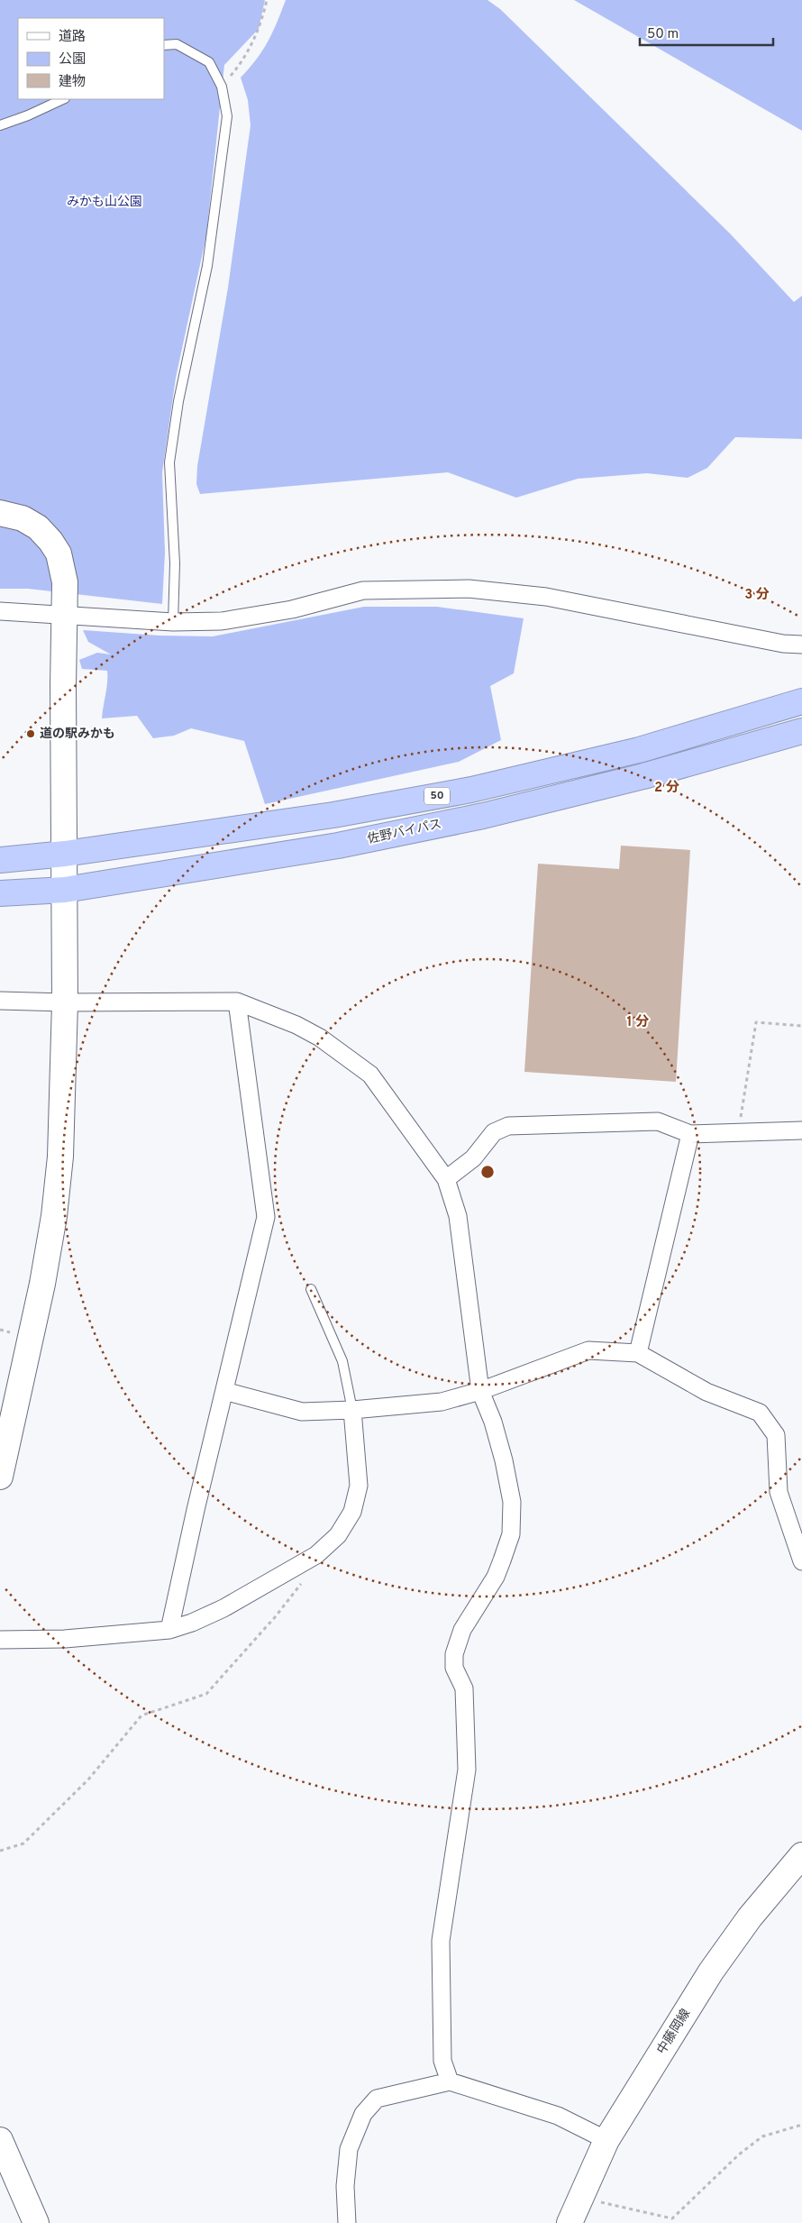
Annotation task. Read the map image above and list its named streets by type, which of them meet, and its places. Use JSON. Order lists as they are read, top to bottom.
{
  "streets": {
    "highway": ["50", "佐野バイパス"],
    "street": ["中藤岡線"]
  },
  "parks": ["みかも山公園"],
  "places": ["道の駅みかも"],
  "legend": ["道路", "公園", "建物"],
  "scale_bar": "50 m",
  "rings": ["3 分", "2 分", "1 分"]
}
